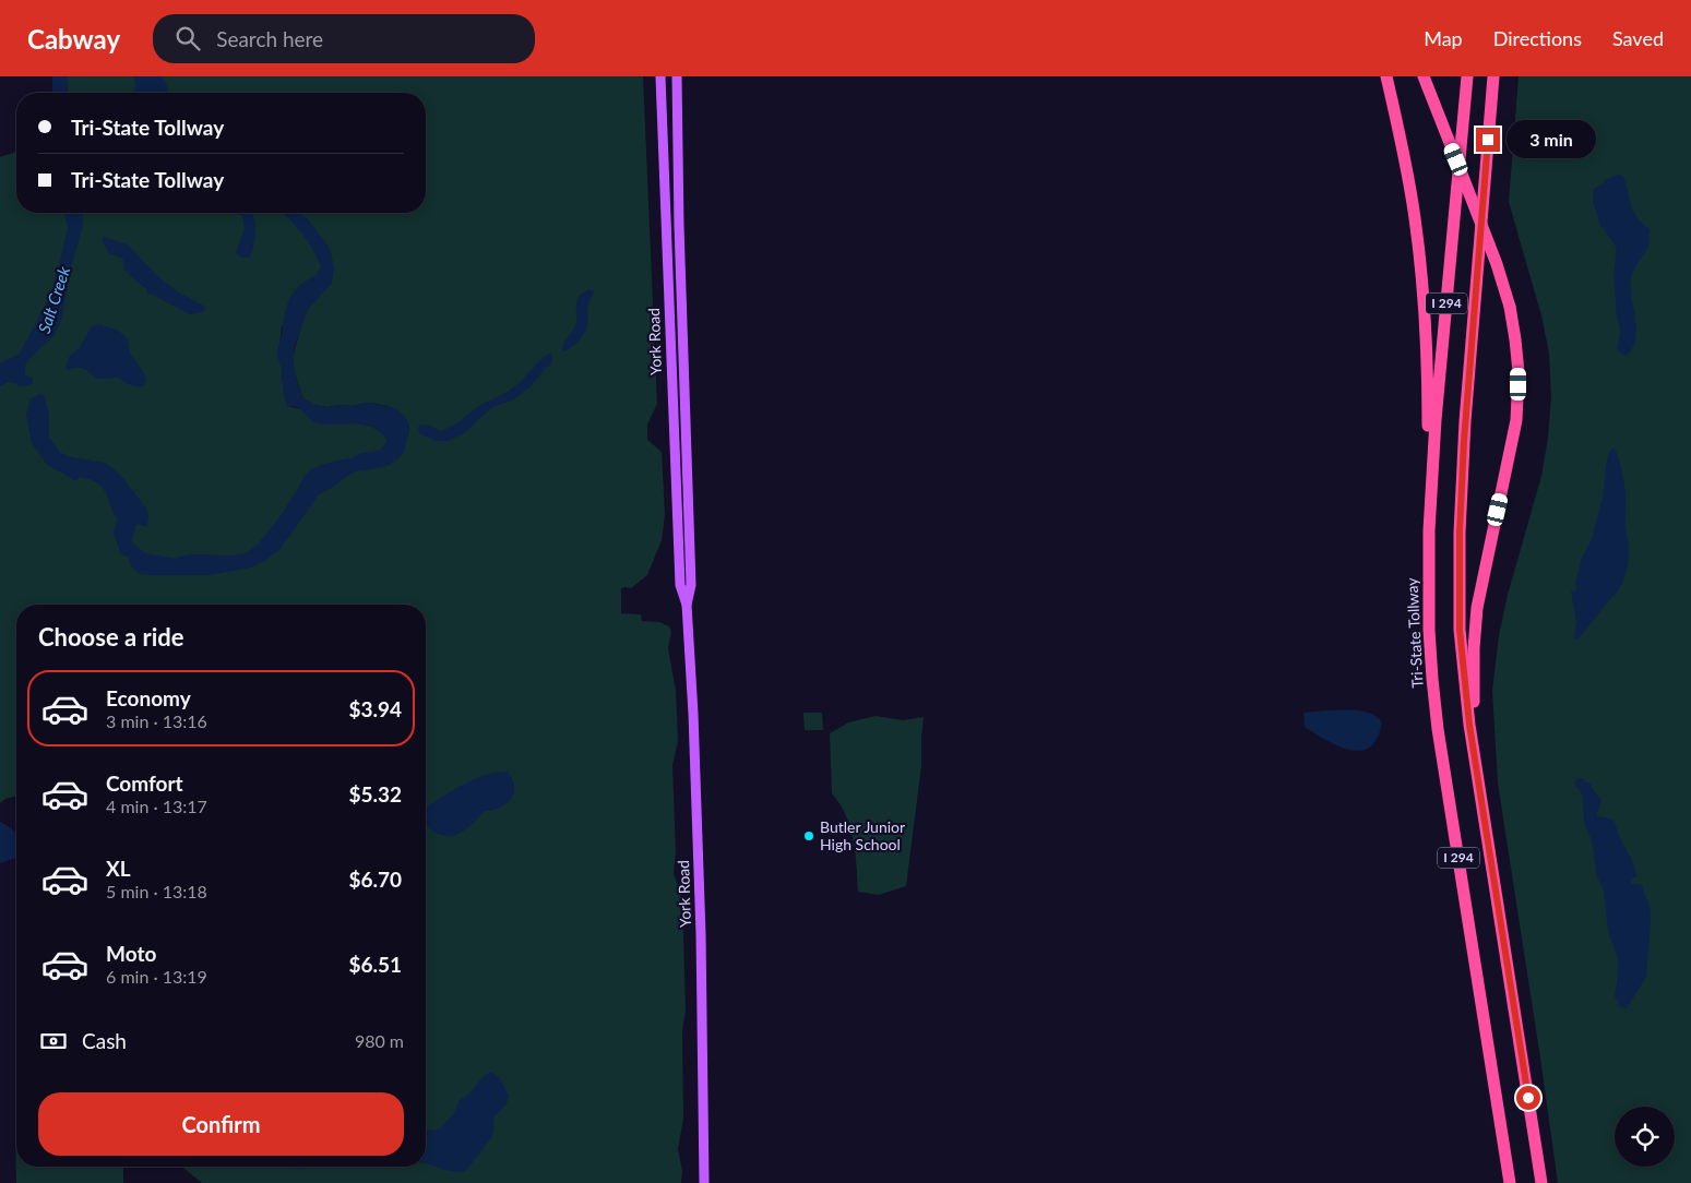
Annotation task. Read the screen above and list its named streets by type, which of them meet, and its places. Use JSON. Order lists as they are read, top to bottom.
{
  "streets": {
    "highway": ["I 294", "Tri-State Tollway"],
    "main road": ["York Road"]
  },
  "water": ["Salt Creek"],
  "places": ["Butler Junior High School"],
  "page": {
    "header": "Cabway",
    "search": "Search here",
    "nav": ["Map", "Directions", "Saved"],
    "banner": ["Tri-State Tollway", "Tri-State Tollway"],
    "bubble": "3 min",
    "heading": "Choose a ride",
    "list": [
      {
        "name": "Economy",
        "note": "3 min · 13:16",
        "value": "$3.94"
      },
      {
        "name": "Comfort",
        "note": "4 min · 13:17",
        "value": "$5.32"
      },
      {
        "name": "XL",
        "note": "5 min · 13:18",
        "value": "$6.70"
      },
      {
        "name": "Moto",
        "note": "6 min · 13:19",
        "value": "$6.51"
      }
    ],
    "pay": ["Cash", "980 m"],
    "buttons": "Confirm"
  }
}
